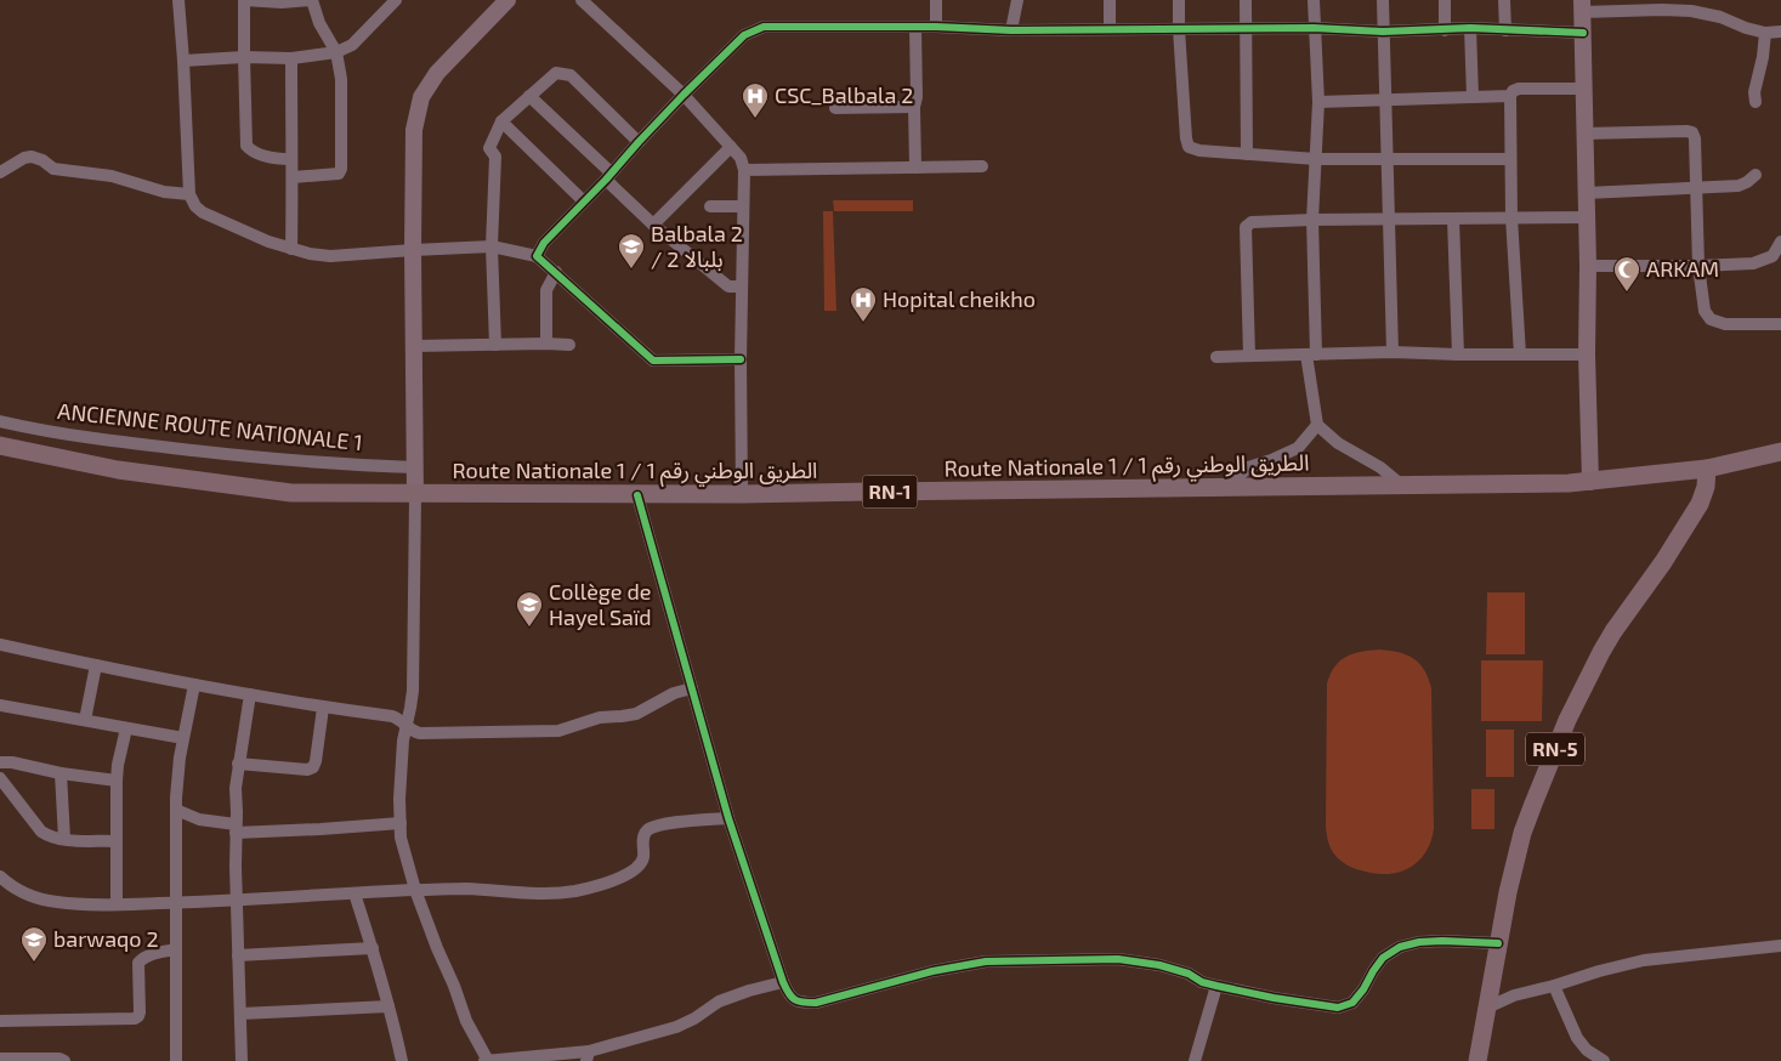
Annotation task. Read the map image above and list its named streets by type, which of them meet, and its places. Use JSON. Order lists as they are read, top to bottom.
{
  "streets": {
    "main road": ["Route Nationale 1 / الطريق الوطني رقم 1", "RN-1", "RN-5"],
    "street": ["ANCIENNE ROUTE NATIONALE 1"]
  },
  "crossings": [
    ["Route Nationale 1 / الطريق الوطني رقم 1", "RN-5"]
  ],
  "places": {
    "hospital": ["CSC_Balbala 2", "Hopital cheikho"],
    "school or university": ["Balbala 2 / بلبالا 2", "Collège de Hayel Saïd", "barwaqo 2"],
    "mosque": ["ARKAM"]
  }
}
